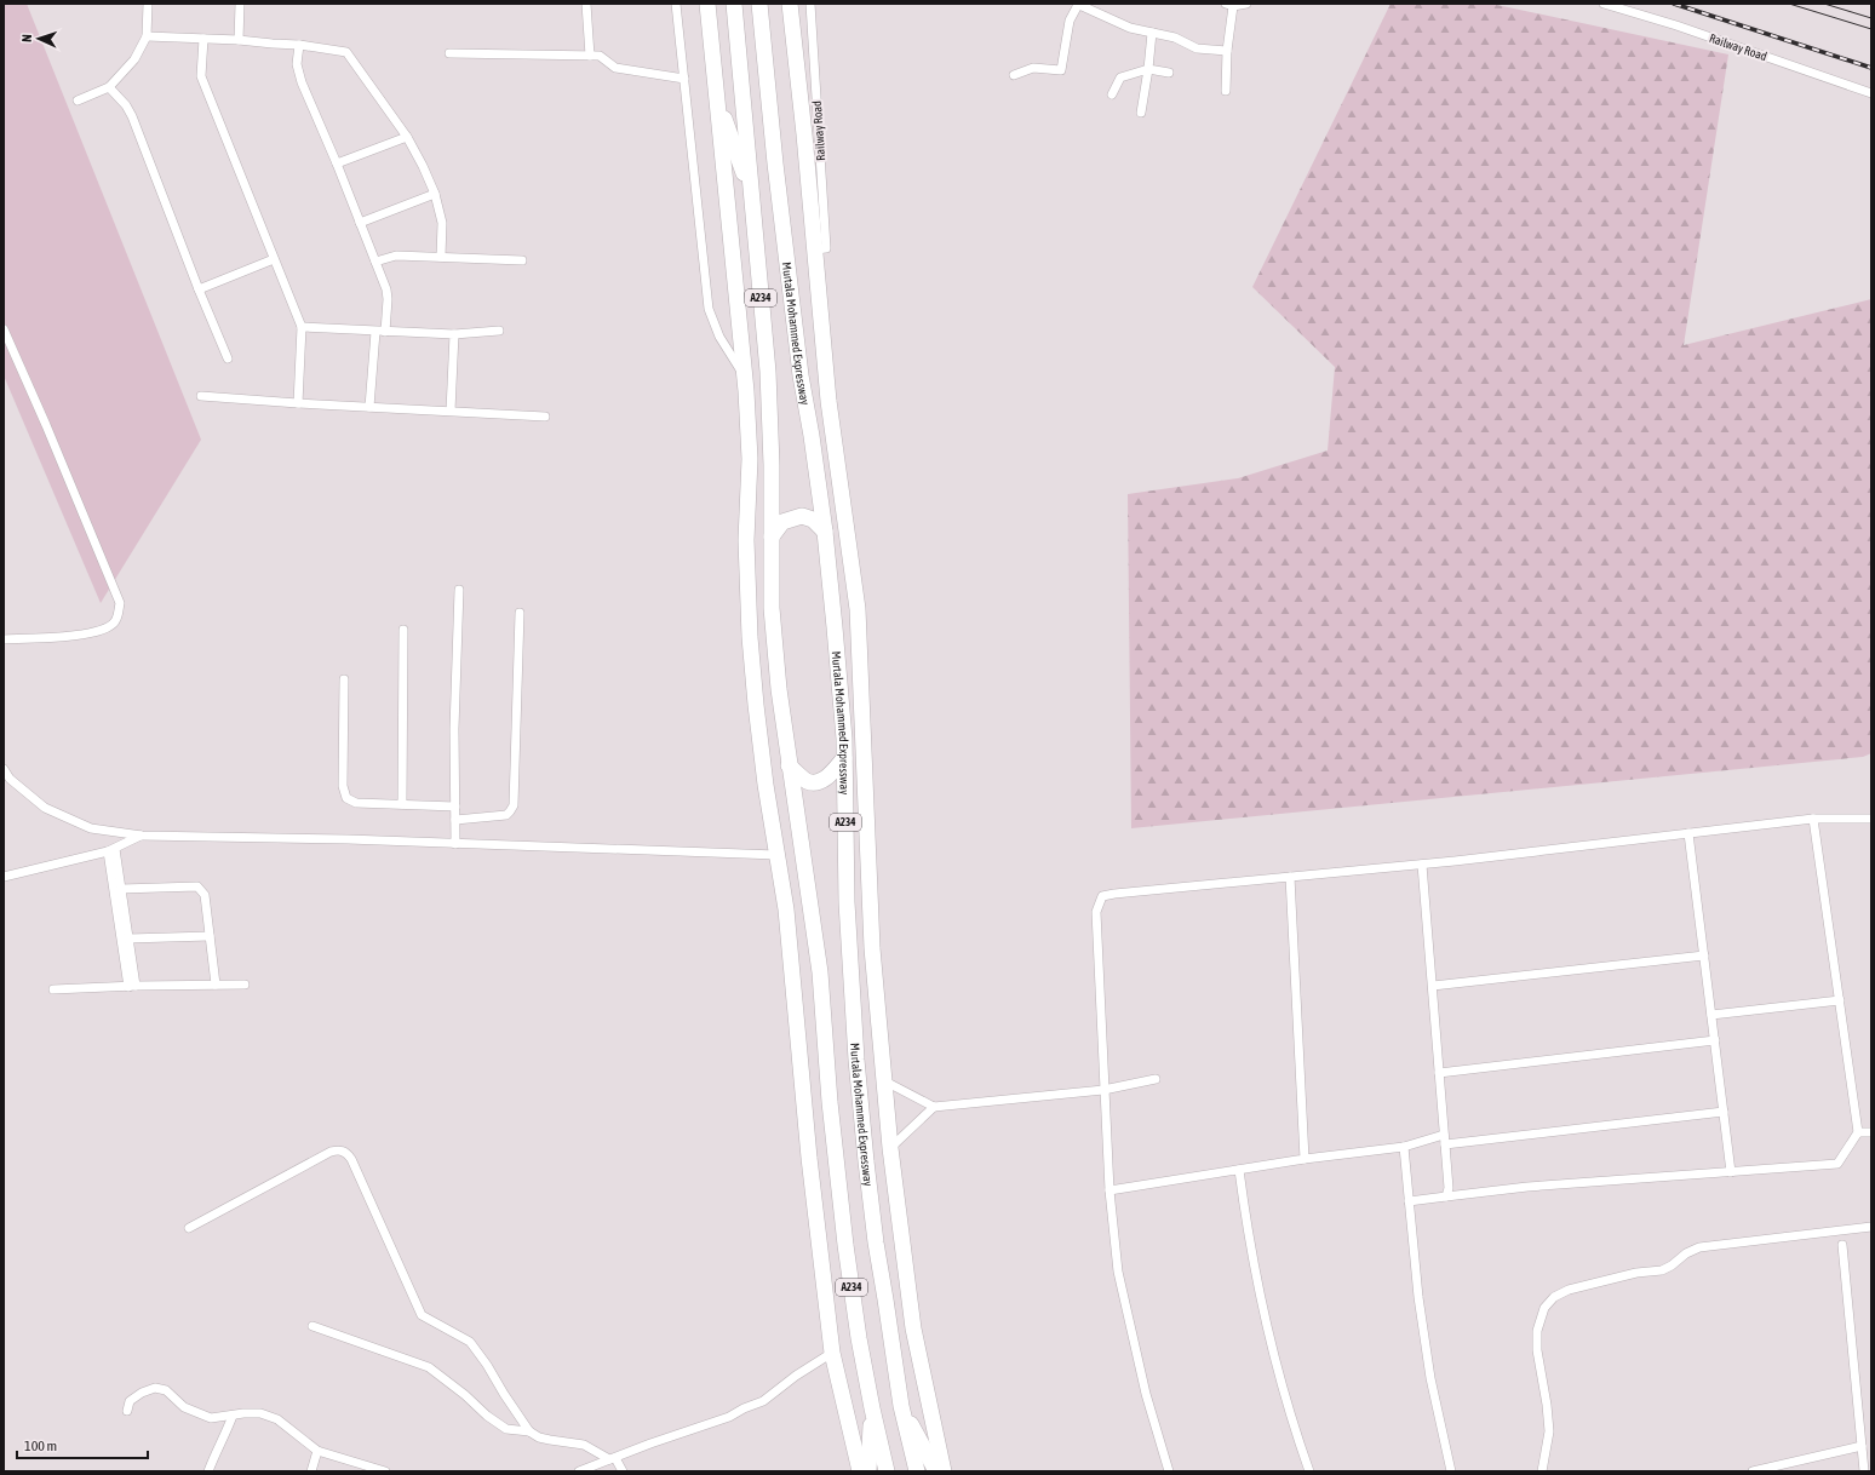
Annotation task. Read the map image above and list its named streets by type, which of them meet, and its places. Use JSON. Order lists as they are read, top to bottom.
{
  "streets": {
    "highway": ["A234", "Murtala Mohammed Expressway"],
    "street": ["Railway Road"]
  },
  "crossings": [
    ["Railway Road", "Murtala Mohammed Expressway"]
  ],
  "scale_bar": "100 m",
  "north": "left"
}
